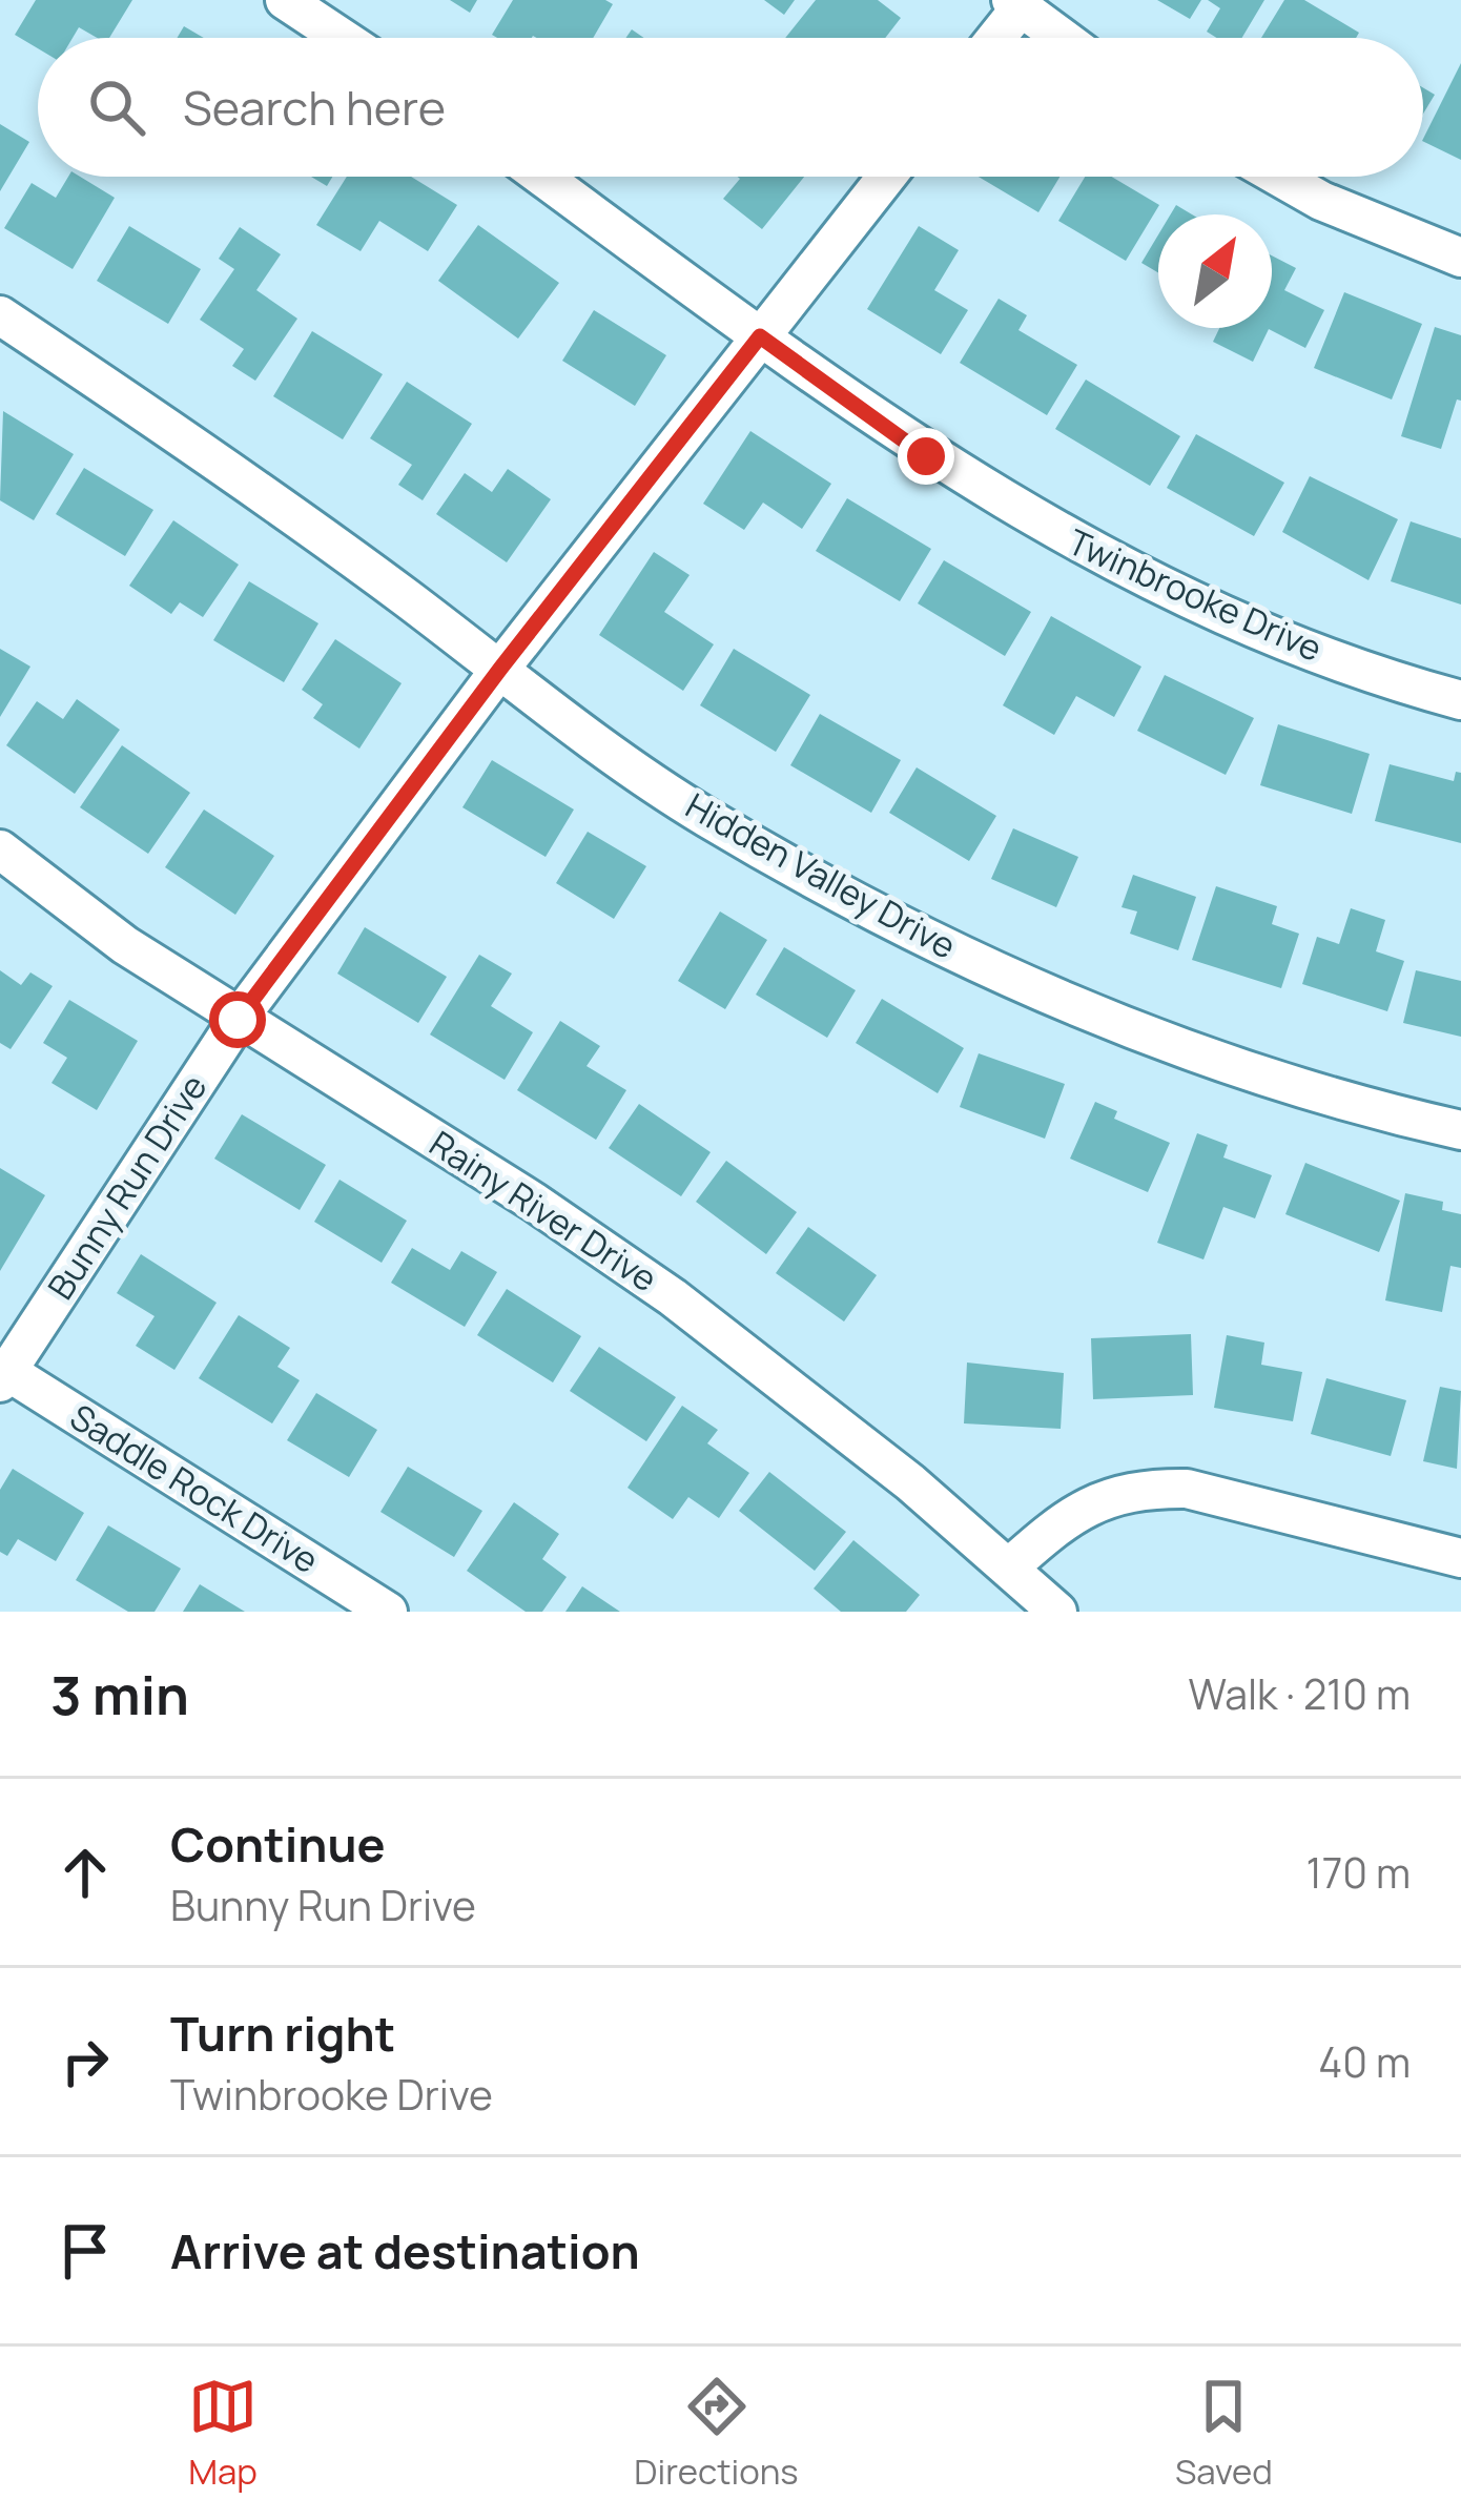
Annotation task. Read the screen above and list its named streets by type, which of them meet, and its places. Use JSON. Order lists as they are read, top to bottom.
{
  "streets": {
    "street": [
      "Twinbrooke Drive",
      "Hidden Valley Drive",
      "Bunny Run Drive",
      "Rainy River Drive",
      "Saddle Rock Drive"
    ]
  },
  "crossings": [
    ["Twinbrooke Drive", "Bunny Run Drive"],
    ["Hidden Valley Drive", "Bunny Run Drive"],
    ["Bunny Run Drive", "Rainy River Drive"],
    ["Bunny Run Drive", "Saddle Rock Drive"]
  ],
  "north": "top right",
  "page": {
    "search": "Search here",
    "heading": ["3 min", "Walk · 210 m"],
    "list": [
      ["Continue", "Bunny Run Drive", "170 m"],
      ["Turn right", "Twinbrooke Drive", "40 m"],
      "Arrive at destination"
    ],
    "nav": ["Map", "Directions", "Saved"]
  }
}
